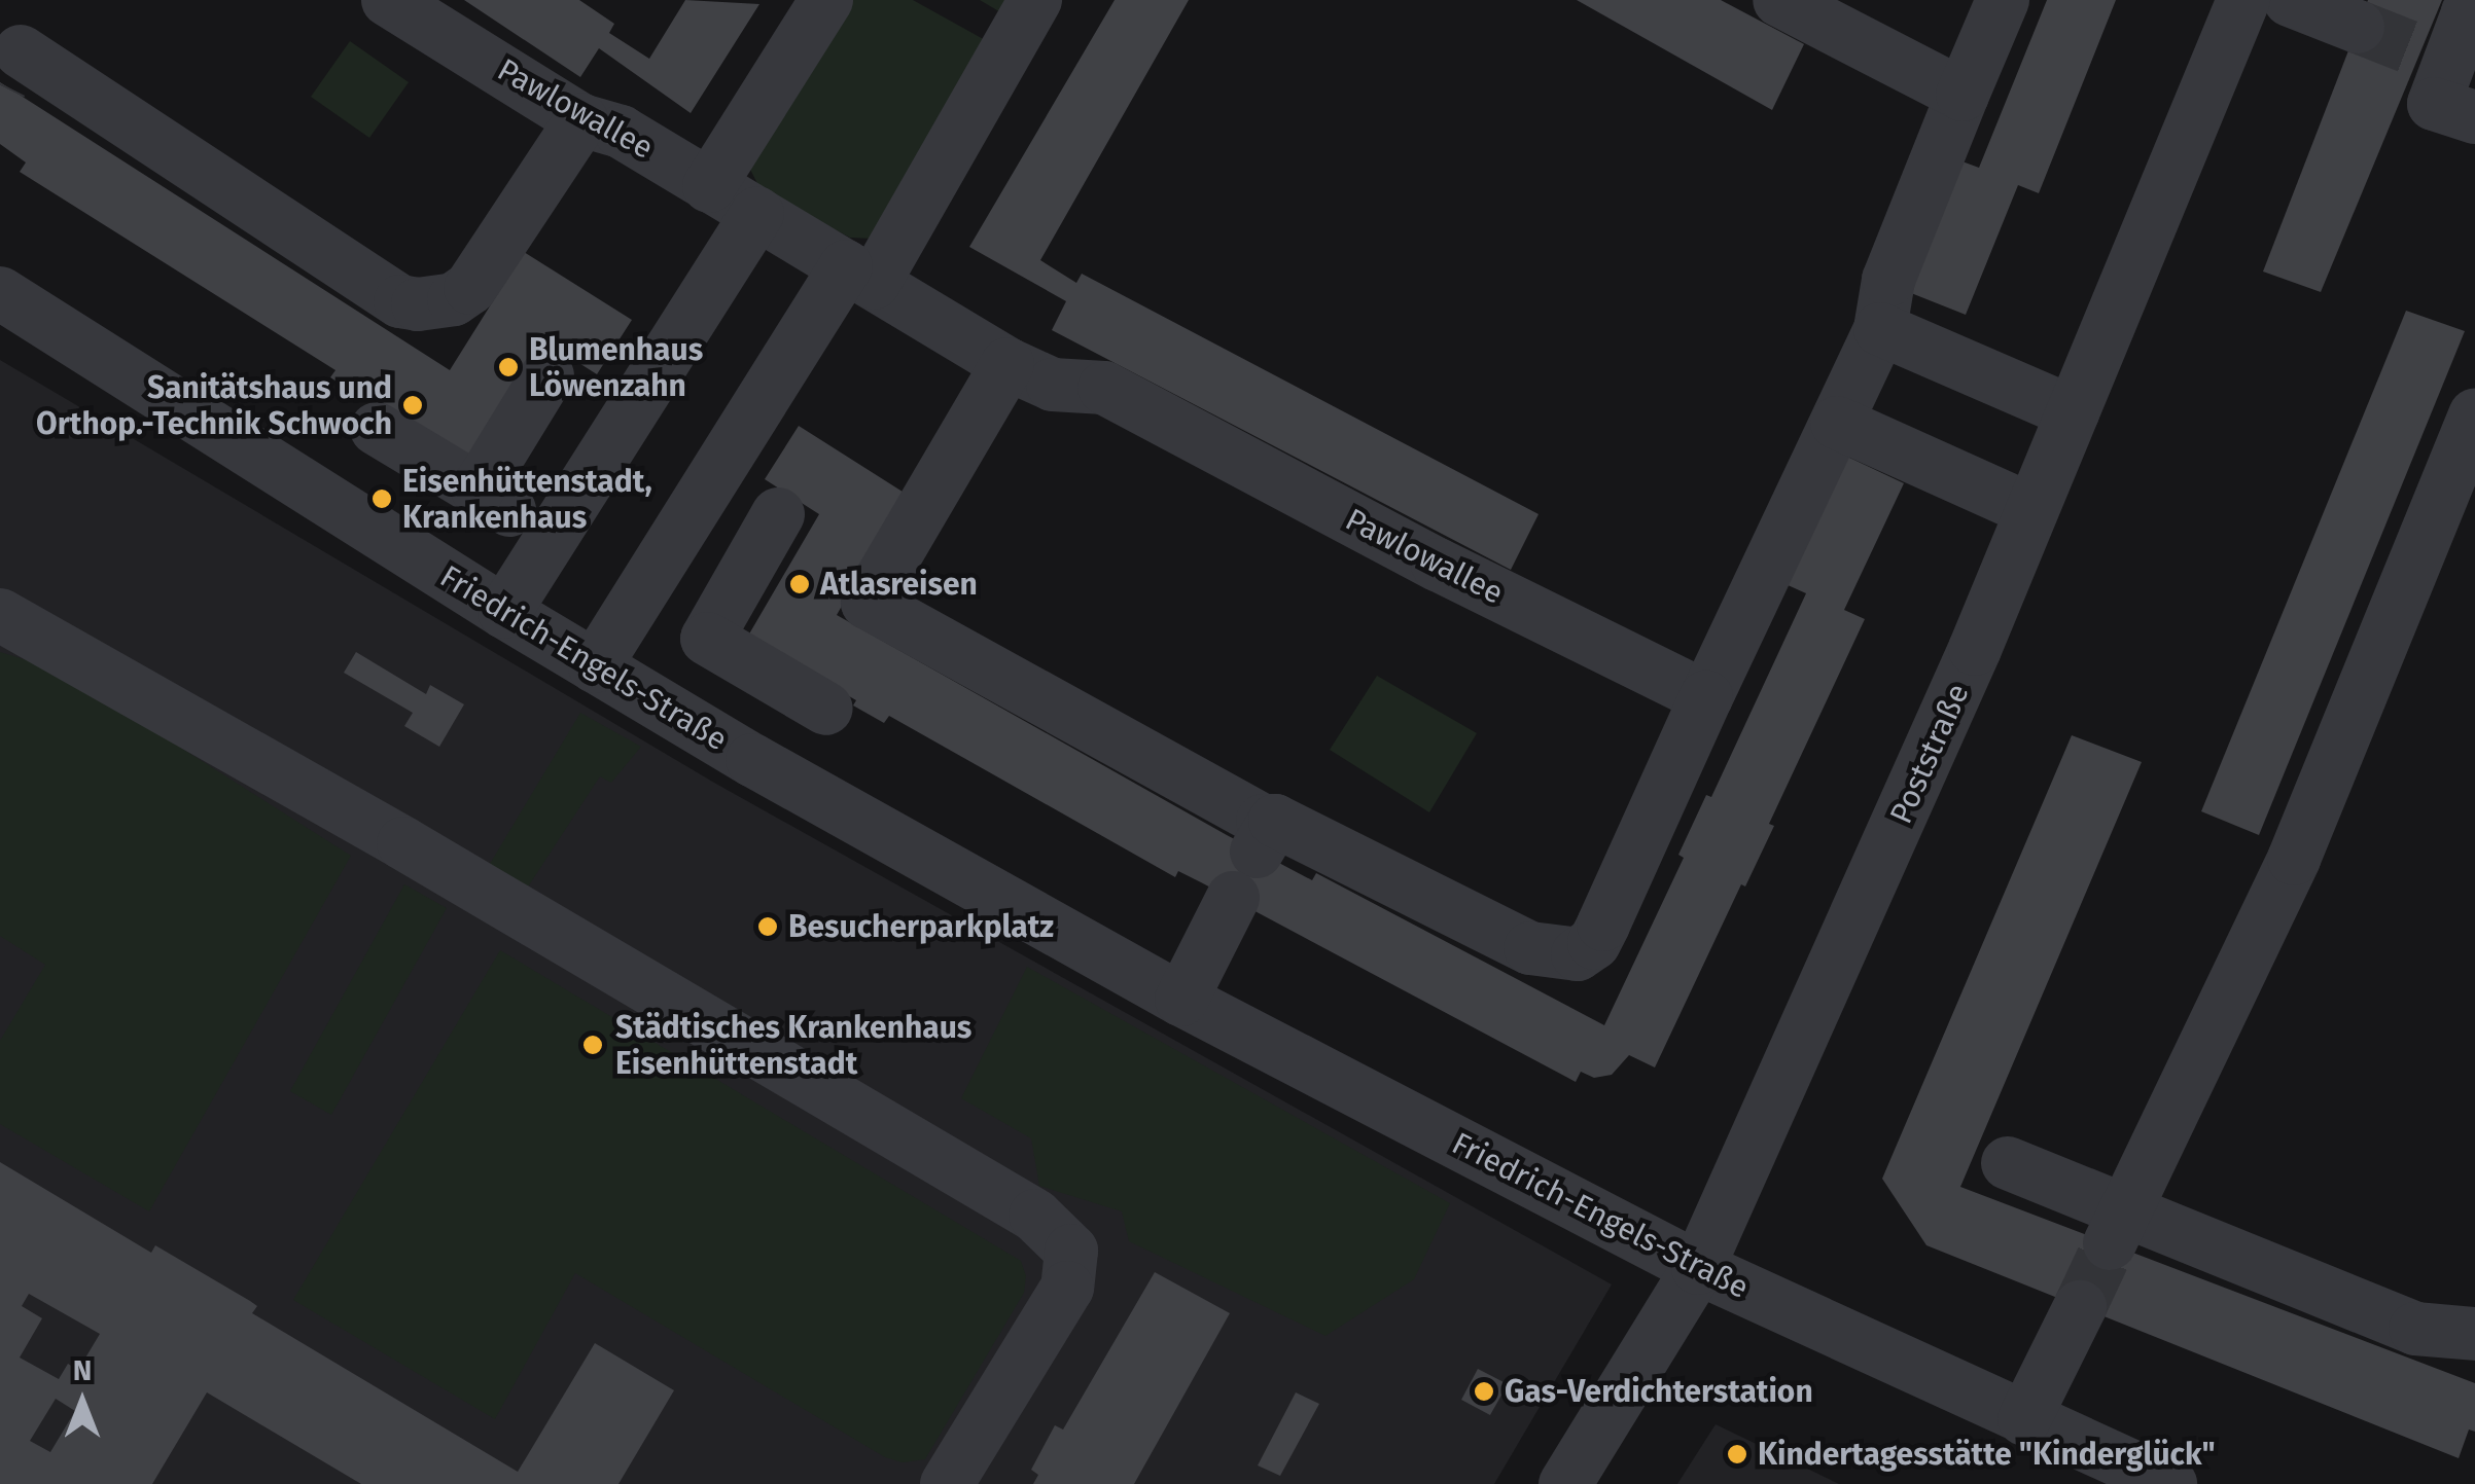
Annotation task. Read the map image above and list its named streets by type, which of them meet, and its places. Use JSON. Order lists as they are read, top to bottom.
{
  "streets": {
    "street": ["Pawlowallee", "Friedrich-Engels-Straße", "Poststraße"]
  },
  "crossings": [
    ["Friedrich-Engels-Straße", "Poststraße"]
  ],
  "places": [
    "Blumenhaus Löwenzahn",
    "Sanitätshaus und Orthop.-Technik Schwoch",
    "Eisenhüttenstadt, Krankenhaus",
    "Atlasreisen",
    "Besucherparkplatz",
    "Städtisches Krankenhaus Eisenhüttenstadt",
    "Gas-Verdichterstation",
    "Kindertagesstätte \"Kinderglück\""
  ],
  "north": "top"
}
